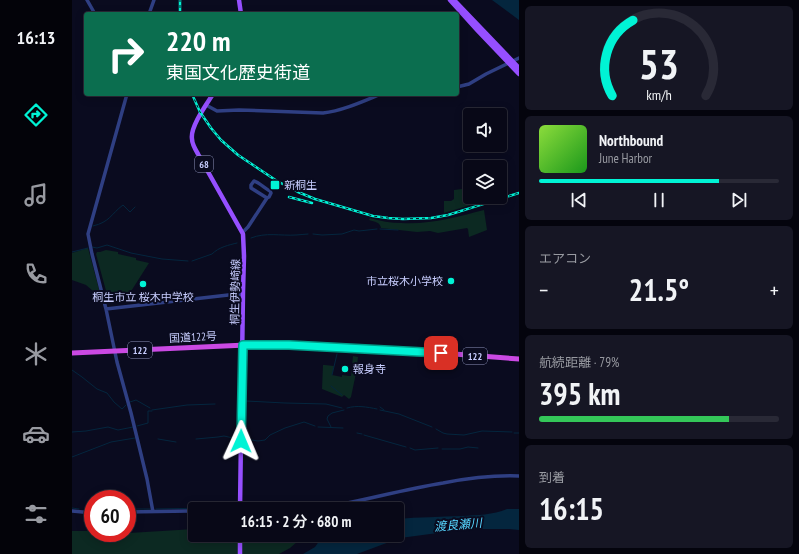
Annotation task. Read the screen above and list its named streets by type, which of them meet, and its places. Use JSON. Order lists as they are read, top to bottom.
{
  "streets": {
    "highway": ["国道122号", "122"],
    "main road": ["68", "桐生伊勢崎線"]
  },
  "crossings": [
    ["桐生伊勢崎線", "国道122号"],
    ["桐生伊勢崎線", "122"],
    ["国道122号", "122"]
  ],
  "water": ["渡良瀬川"],
  "places": {
    "transit": ["新桐生"],
    "other": ["市立桜木小学校", "桐生市立 桜木中学校", "報身寺"]
  },
  "page": {
    "tabs": "16:13",
    "turn": ["220 m", "東国文化歴史街道"],
    "song": ["Northbound", "June Harbor"],
    "tile": [
      "エアコン",
      ["航続距離 · 79%", "395 km"],
      ["到着", "16:15"]
    ],
    "heat": ["−", "21.5°", "+"],
    "limit": "60",
    "trip": "16:15 · 2 分 · 680 m",
    "gauge": ["53", "km/h"]
  }
}
